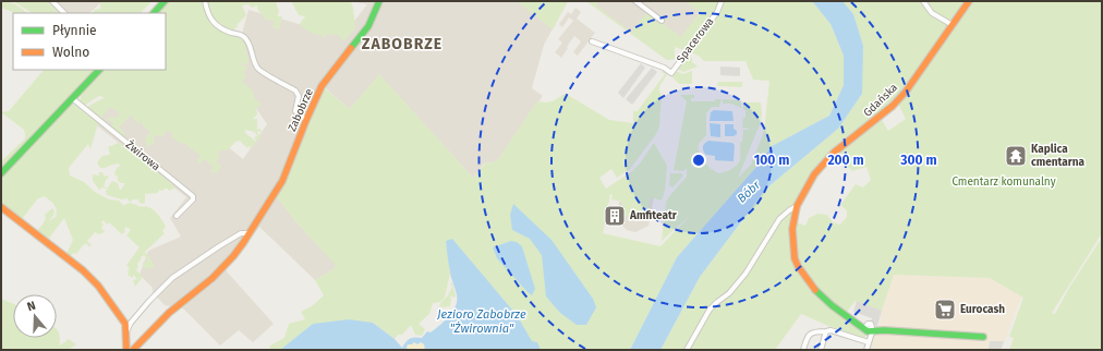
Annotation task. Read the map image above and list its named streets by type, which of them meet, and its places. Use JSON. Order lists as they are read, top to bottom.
{
  "streets": {
    "street": [
      "Spacerowa",
      "Gdańska",
      "Zabobrze",
      "Żwirowa"
    ]
  },
  "districts": ["ZABOBRZE"],
  "water": ["Bóbr", "Jezioro Zabobrze \"Żwirownia\""],
  "parks": ["Cmentarz komunalny"],
  "places": {
    "temple": ["Kaplica cmentarna"],
    "building": ["Amfiteatr"],
    "supermarket": ["Eurocash"]
  },
  "legend": ["Płynnie", "Wolno"],
  "north": "top",
  "rings": ["100 m", "200 m", "300 m"]
}
